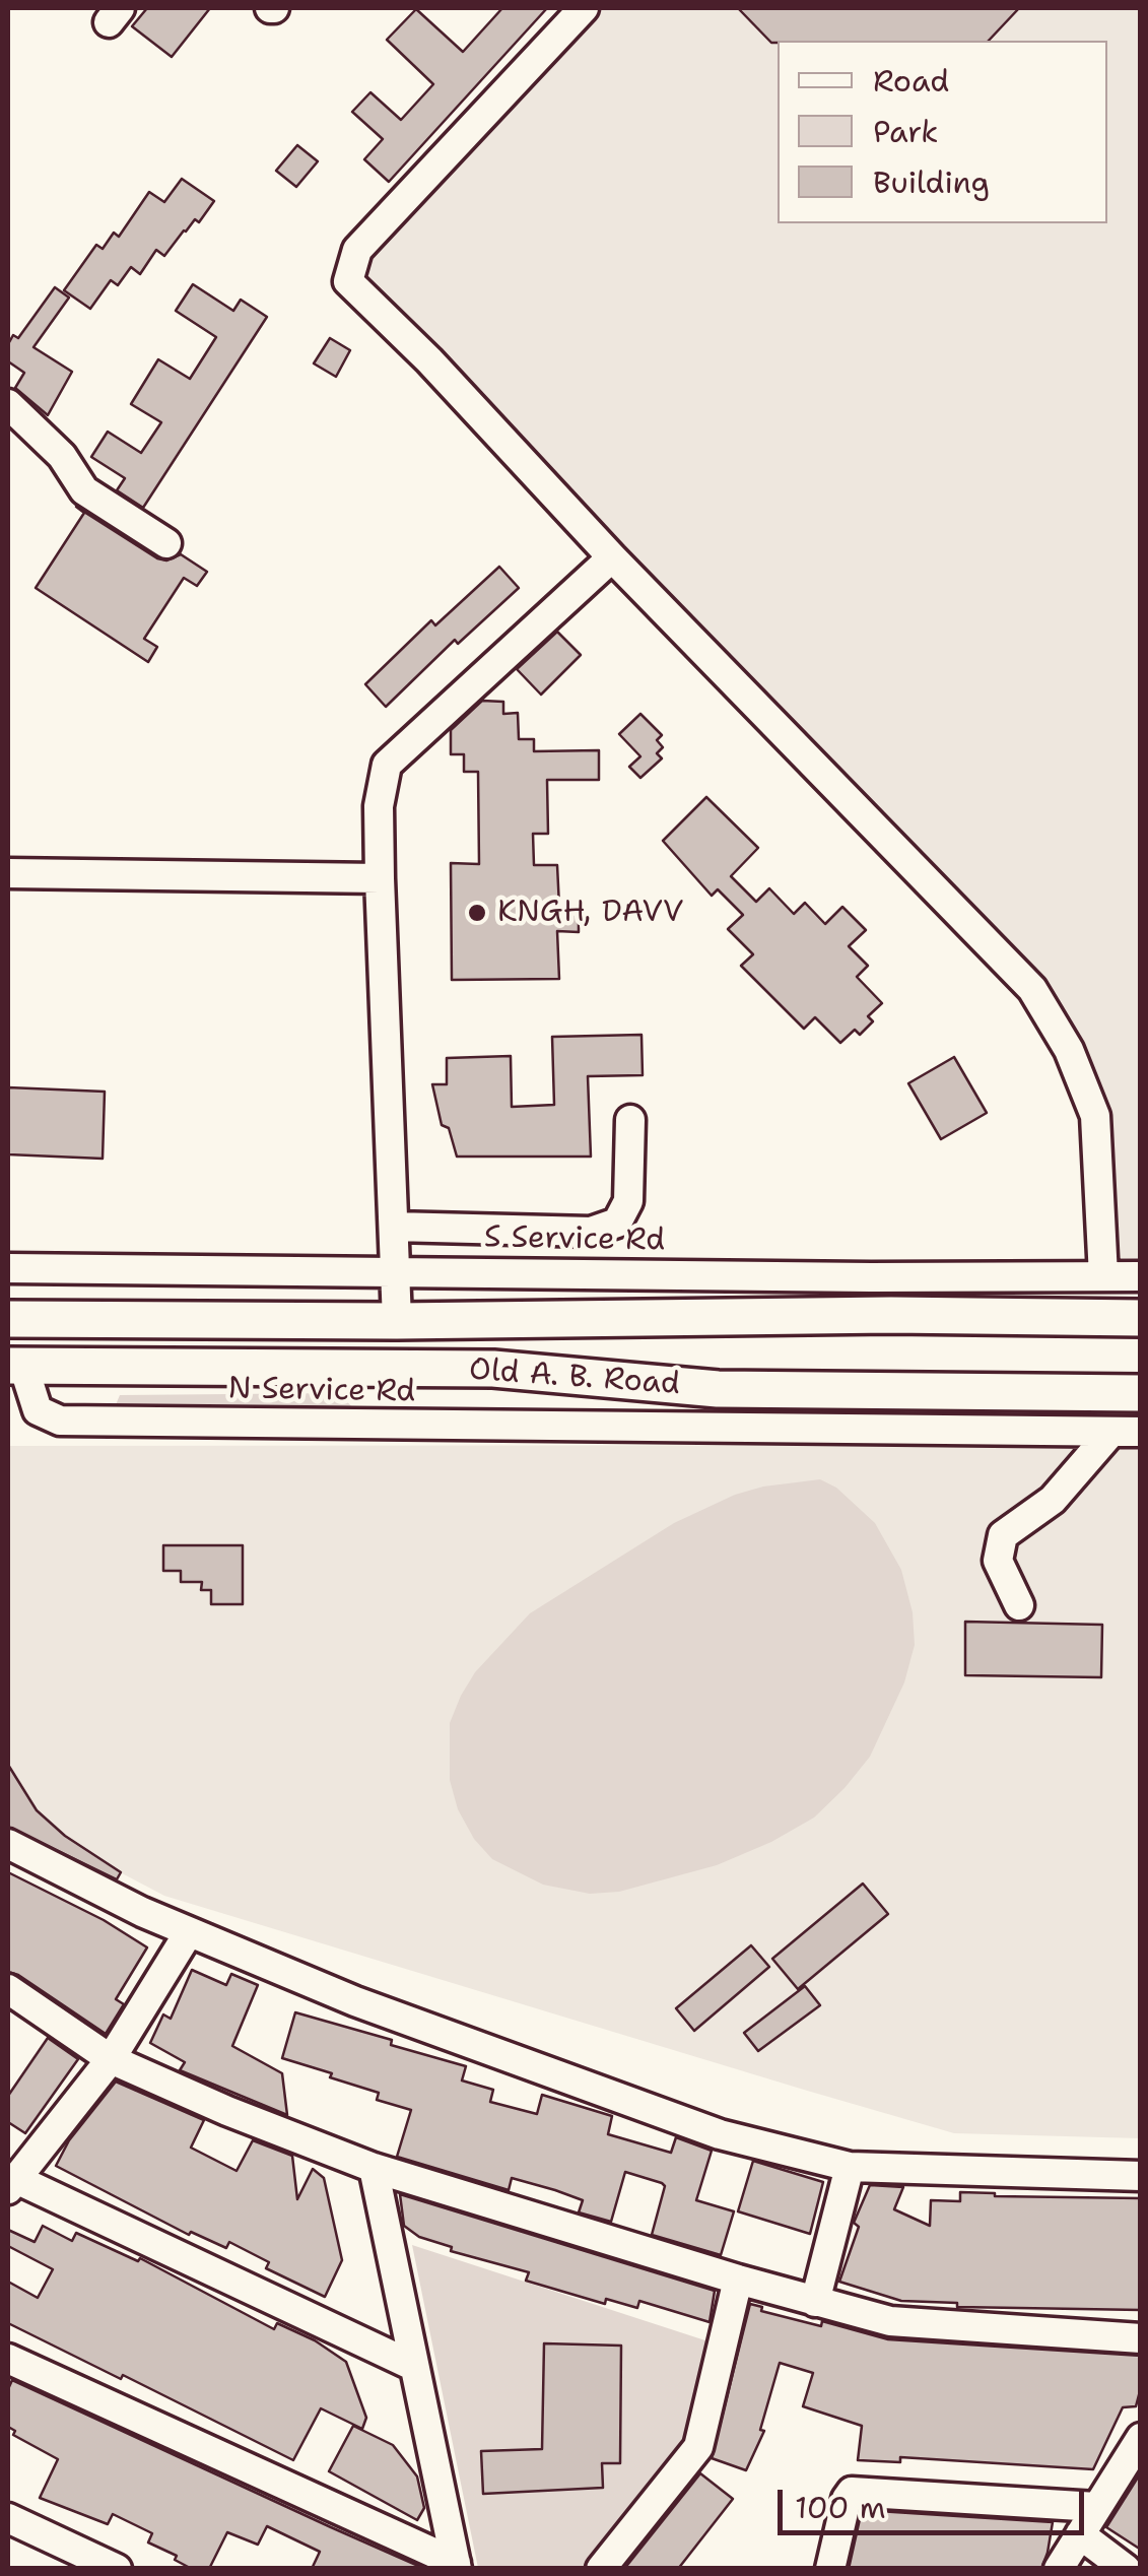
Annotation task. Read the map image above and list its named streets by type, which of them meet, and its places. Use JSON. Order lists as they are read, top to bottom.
{
  "streets": {
    "main road": ["Old A. B. Road"],
    "street": ["S Service Rd", "N Service Rd"]
  },
  "crossings": [
    ["Old A. B. Road", "N Service Rd"]
  ],
  "places": ["KNGH, DAVV"],
  "legend": ["Road", "Park", "Building"],
  "scale_bar": "100 m"
}
